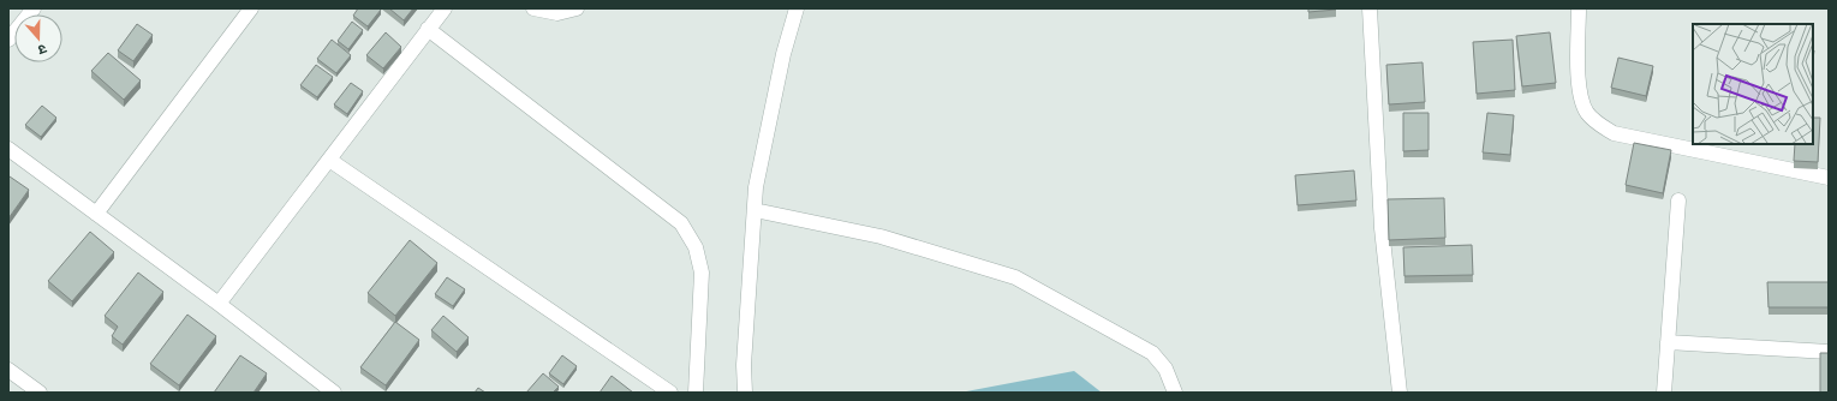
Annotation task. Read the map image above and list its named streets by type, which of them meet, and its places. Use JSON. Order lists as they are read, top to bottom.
{
  "north": "bottom"
}
